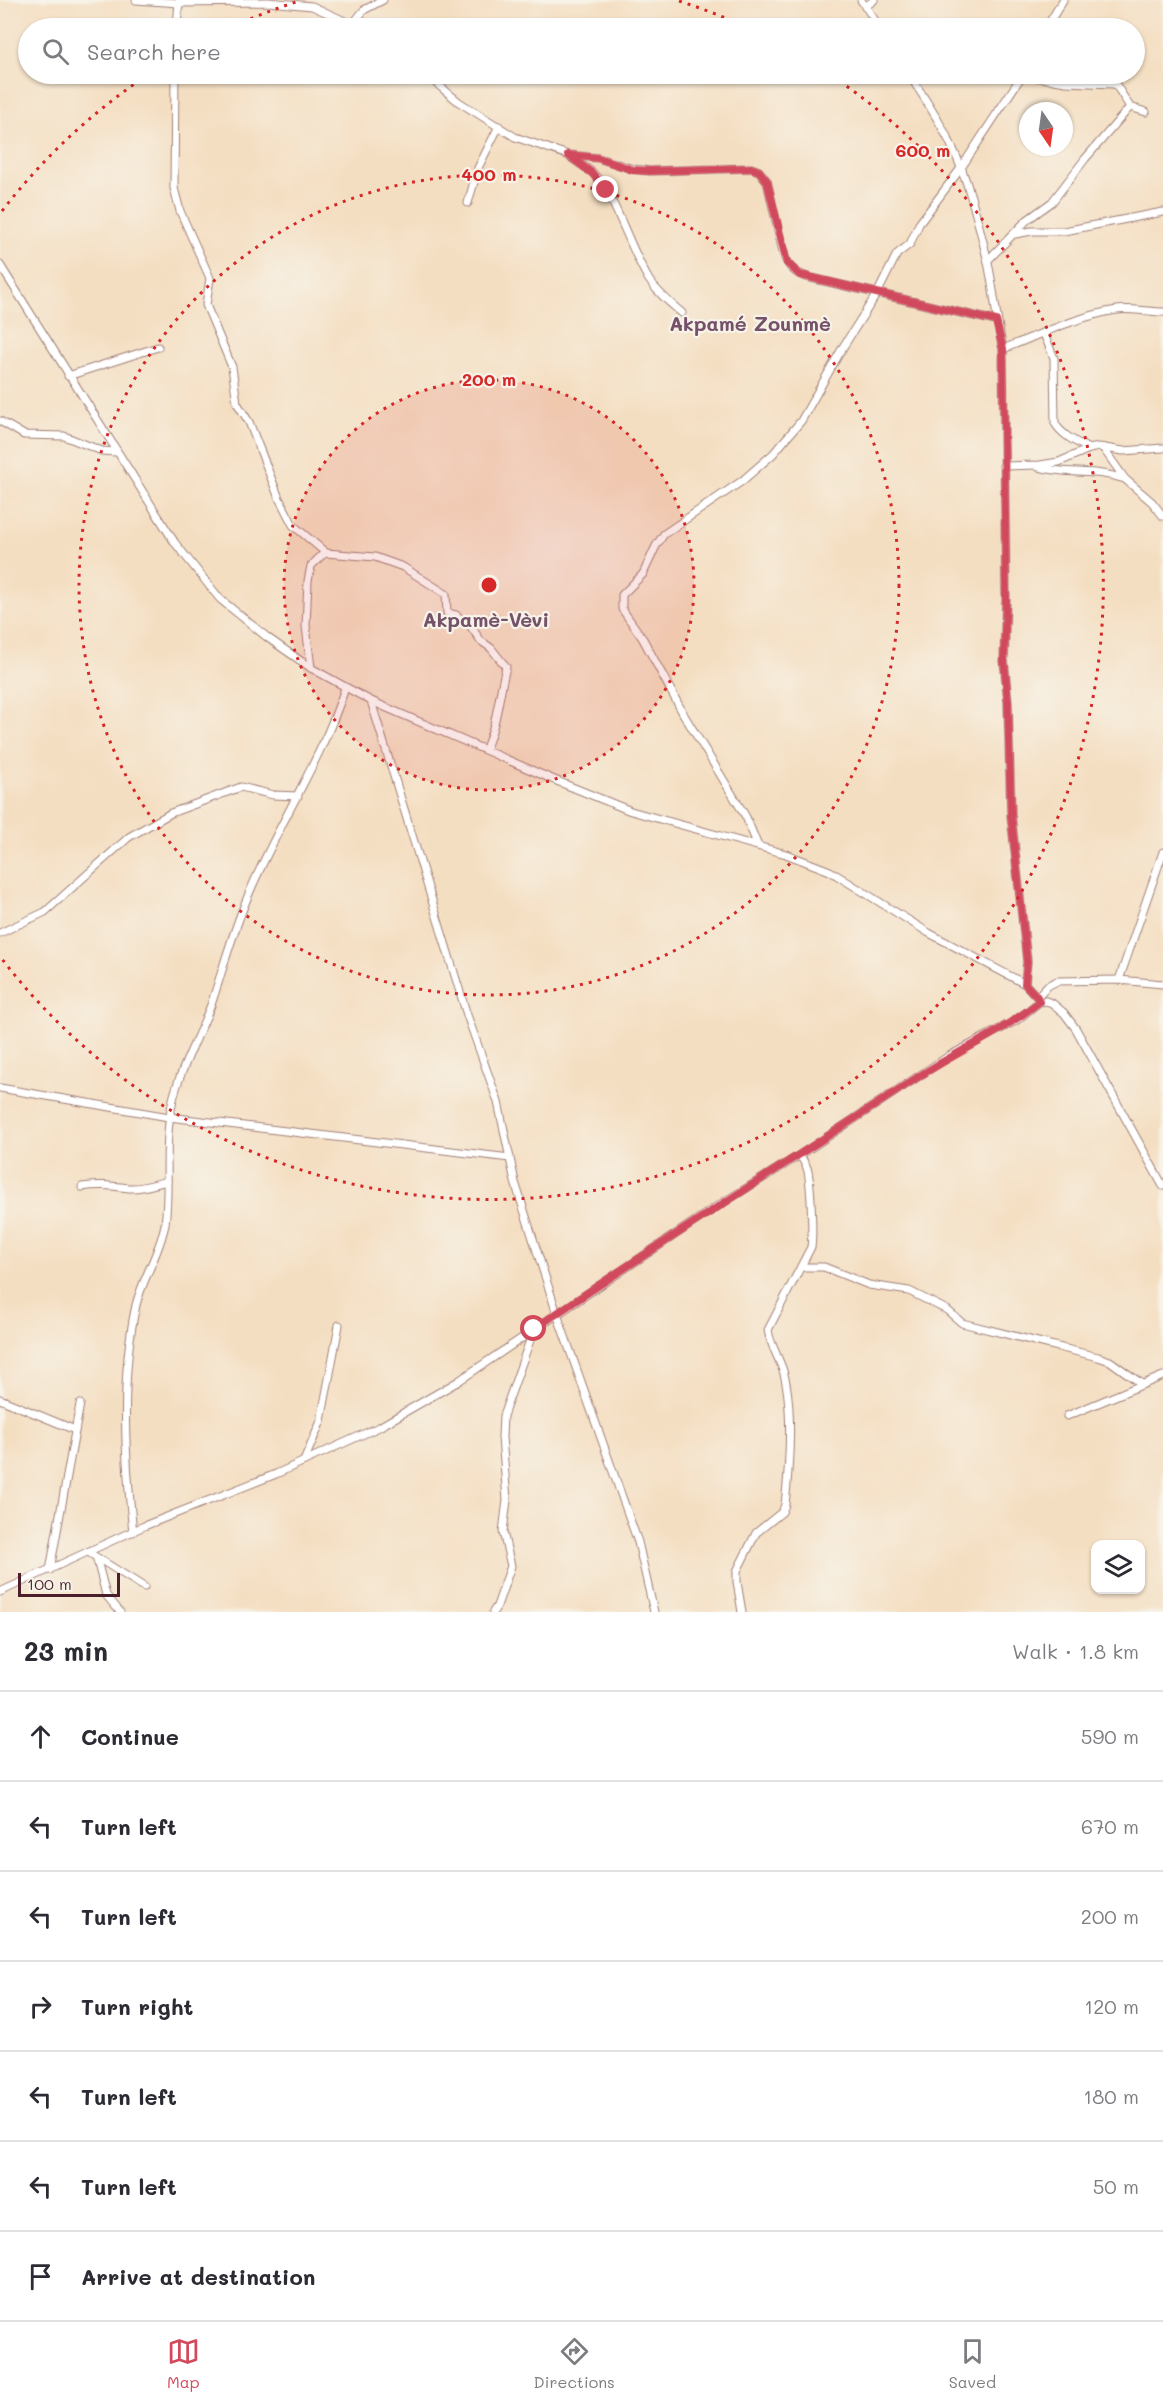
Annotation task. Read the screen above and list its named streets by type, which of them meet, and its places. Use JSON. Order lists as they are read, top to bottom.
{
  "districts": ["Akpamé Zounmè", "Akpamè-Vèvi"],
  "scale_bar": "100 m",
  "north": "bottom",
  "page": {
    "search": "Search here",
    "scale": "100 m",
    "heading": ["23 min", "Walk · 1.8 km"],
    "list": [
      ["Continue", "590 m"],
      ["Turn left", "670 m"],
      ["Turn left", "200 m"],
      ["Turn right", "120 m"],
      ["Turn left", "180 m"],
      ["Turn left", "50 m"],
      "Arrive at destination"
    ],
    "nav": ["Map", "Directions", "Saved"]
  },
  "rings": ["600 m", "400 m", "200 m"]
}
